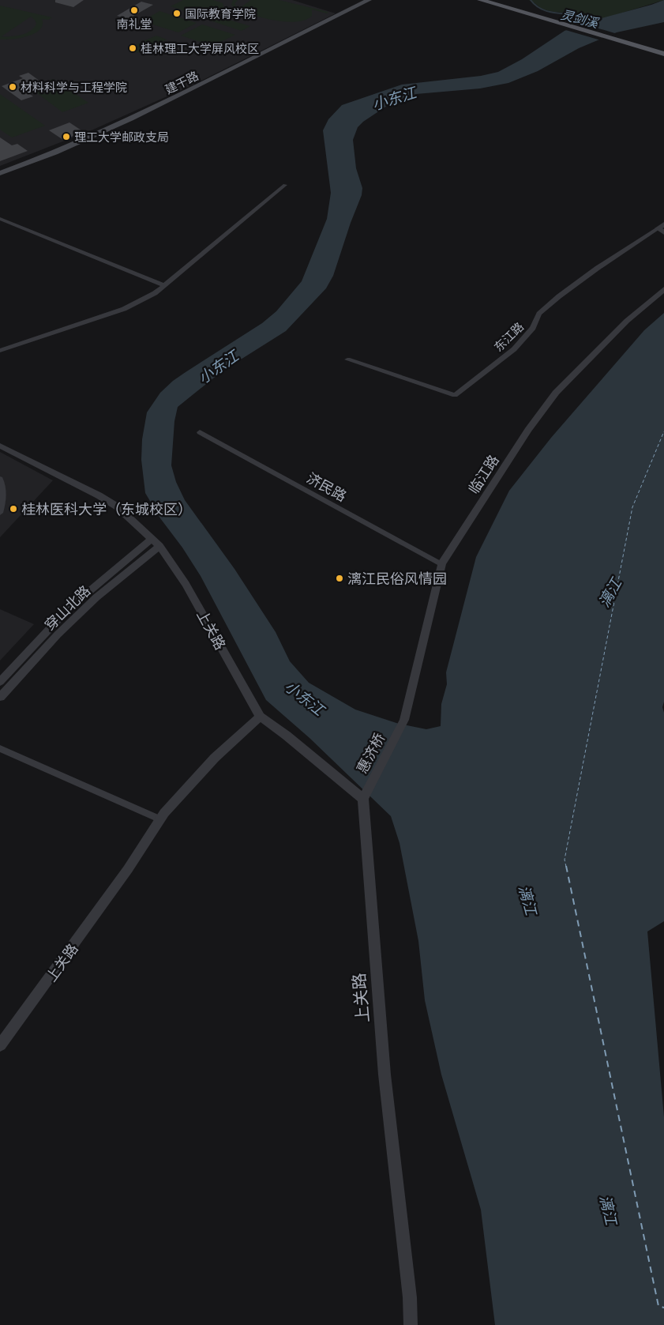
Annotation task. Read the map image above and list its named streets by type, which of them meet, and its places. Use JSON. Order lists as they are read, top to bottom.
{
  "streets": {
    "main road": ["建干路"],
    "street": [
      "东江路",
      "临江路",
      "济民路",
      "穿山北路",
      "上关路",
      "惠济桥"
    ]
  },
  "crossings": [
    ["临江路", "济民路"],
    ["临江路", "惠济桥"],
    ["穿山北路", "上关路"],
    ["上关路", "惠济桥"]
  ],
  "water": ["灵剑溪", "小东江", "漓江"],
  "places": [
    "南礼堂",
    "国际教育学院",
    "桂林理工大学屏风校区",
    "材料科学与工程学院",
    "理工大学邮政支局",
    "桂林医科大学（东城校区）",
    "漓江民俗风情园"
  ]
}
